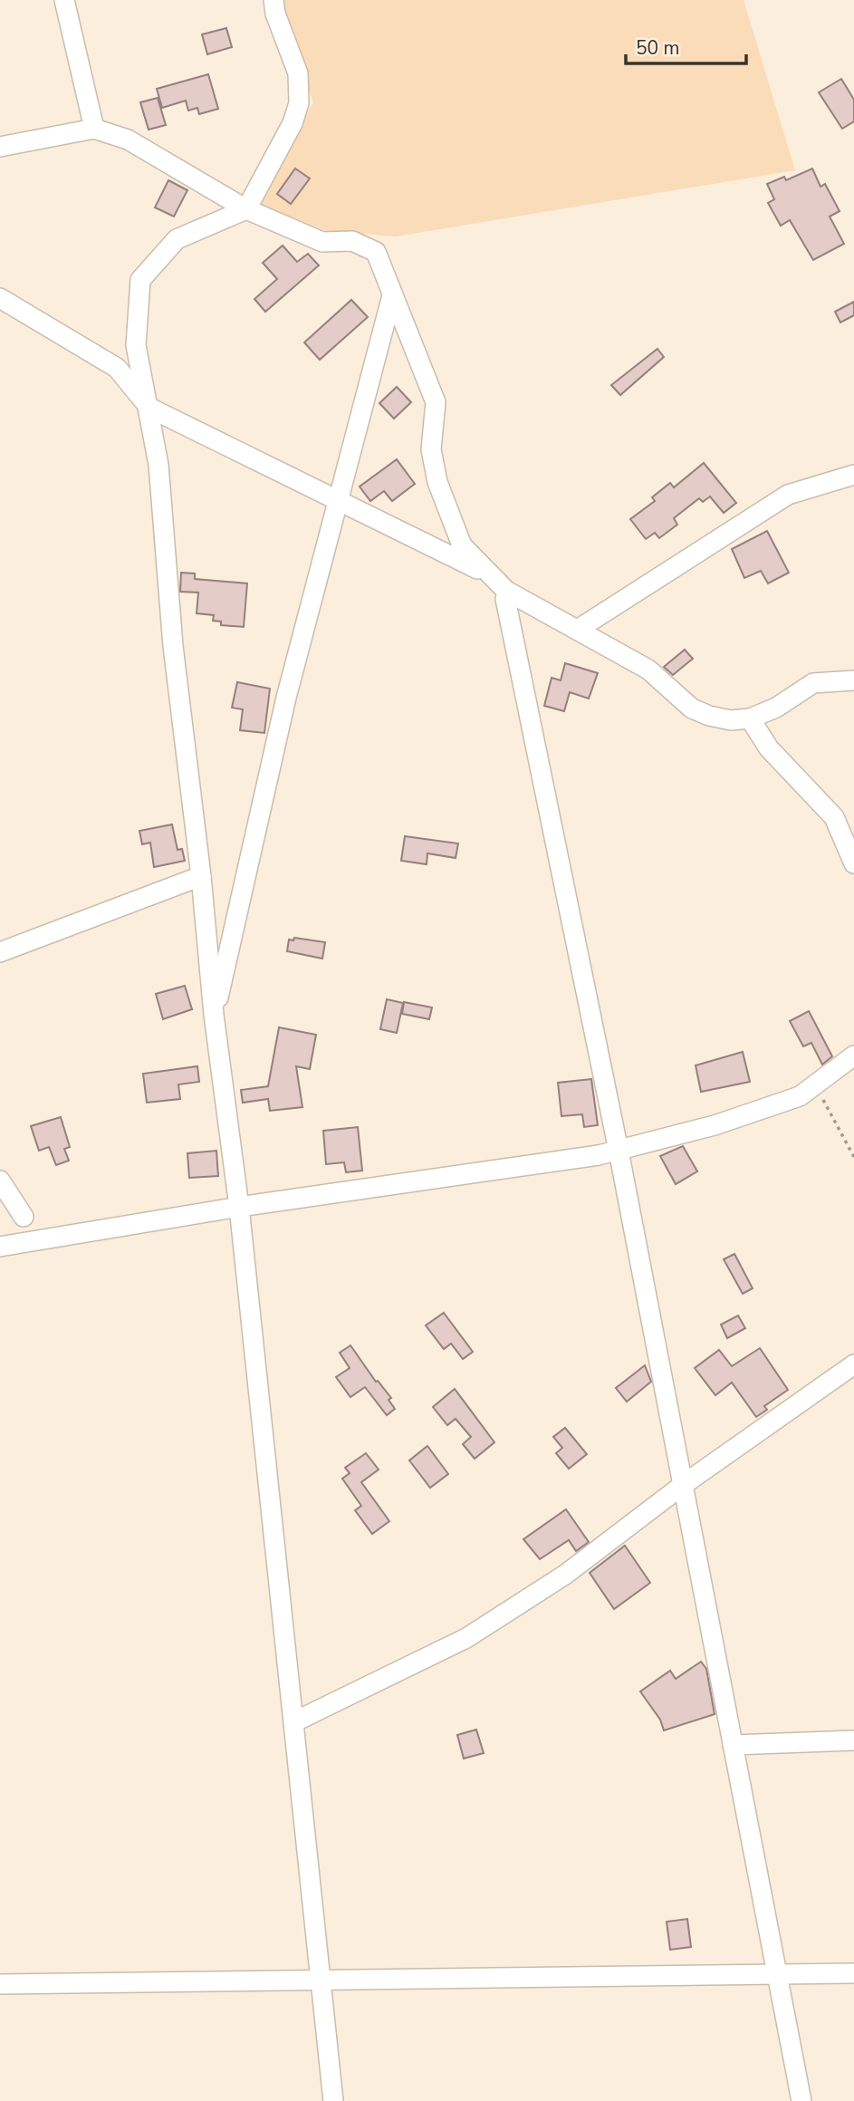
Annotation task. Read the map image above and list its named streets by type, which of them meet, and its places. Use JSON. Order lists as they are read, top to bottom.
{
  "scale_bar": "50 m"
}
